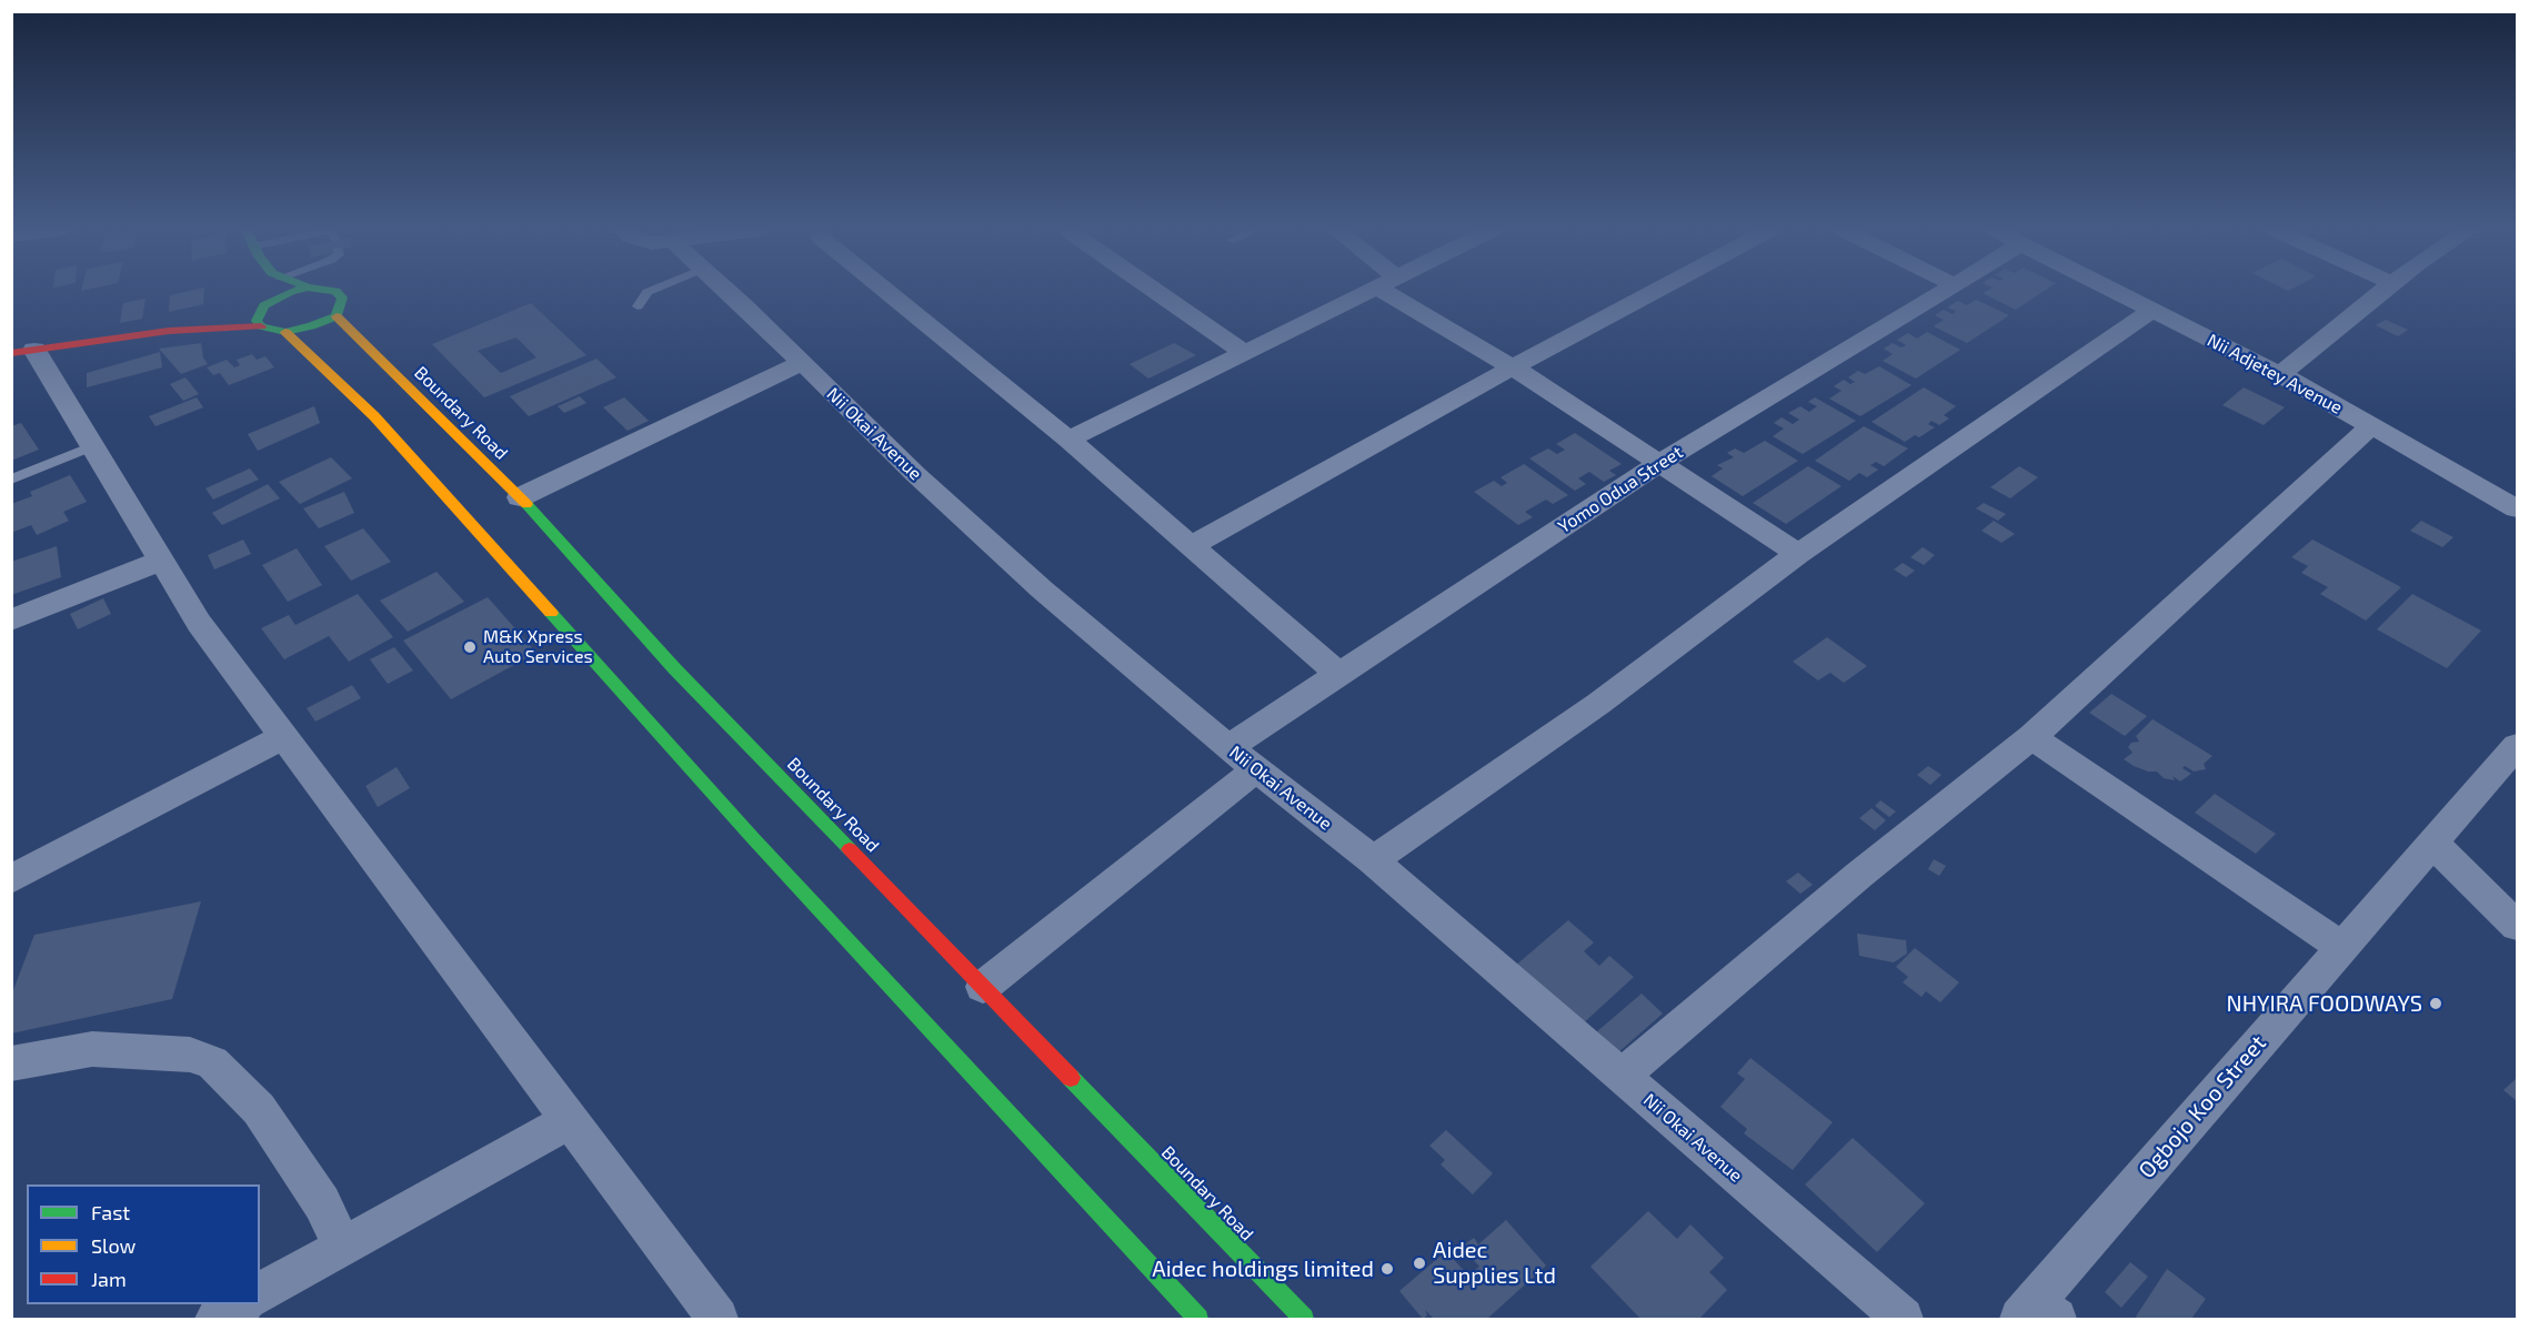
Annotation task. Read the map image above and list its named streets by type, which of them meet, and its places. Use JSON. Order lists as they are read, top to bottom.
{
  "streets": {
    "main road": ["Boundary Road"],
    "street": [
      "Nii Adjetey Avenue",
      "Nii Okai Avenue",
      "Yomo Odua Street",
      "Ogbojo Koo Street"
    ]
  },
  "crossings": [
    ["Nii Okai Avenue", "Yomo Odua Street"]
  ],
  "places": [
    "M&K Xpress Auto Services",
    "NHYIRA FOODWAYS",
    "Aidec Supplies Ltd",
    "Aidec holdings limited"
  ],
  "legend": ["Fast", "Slow", "Jam"]
}
